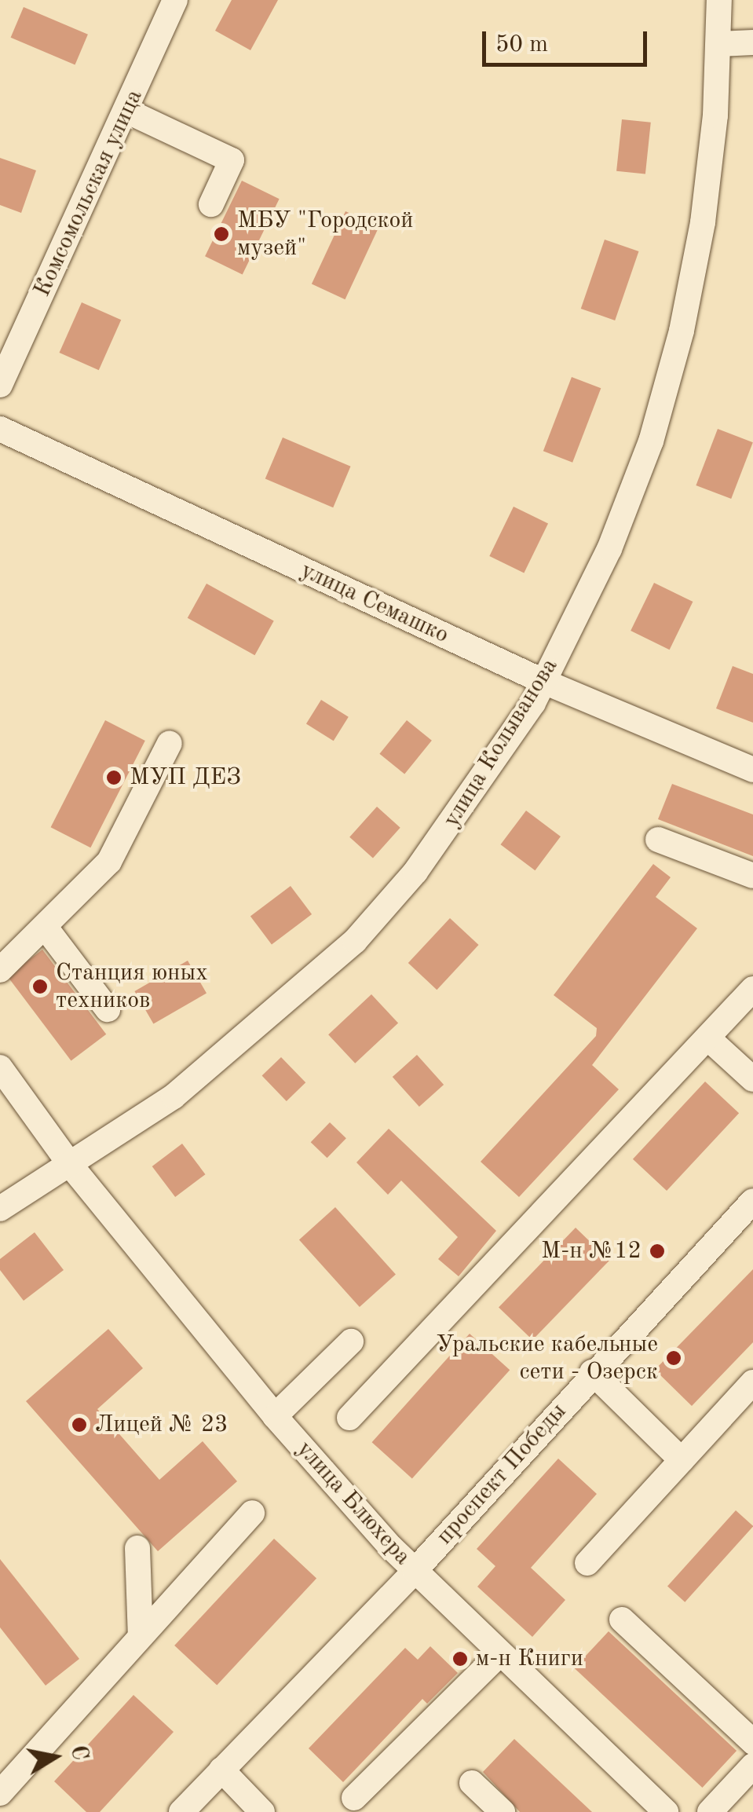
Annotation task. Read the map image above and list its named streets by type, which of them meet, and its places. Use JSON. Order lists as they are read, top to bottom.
{
  "streets": {
    "street": [
      "Комсомольская улица",
      "улица Семашко",
      "улица Колыванова",
      "проспект Победы",
      "улица Блюхера"
    ]
  },
  "crossings": [
    ["улица Семашко", "улица Колыванова"],
    ["улица Колыванова", "улица Блюхера"],
    ["проспект Победы", "улица Блюхера"]
  ],
  "places": [
    "МБУ \"Городской музей\"",
    "МУП ДЕЗ",
    "Станция юных техников",
    "М-н №12",
    "Уральские кабельные сети - Озерск",
    "Лицей № 23",
    "м-н Книги"
  ],
  "scale_bar": "50 m",
  "north": "right"
}
